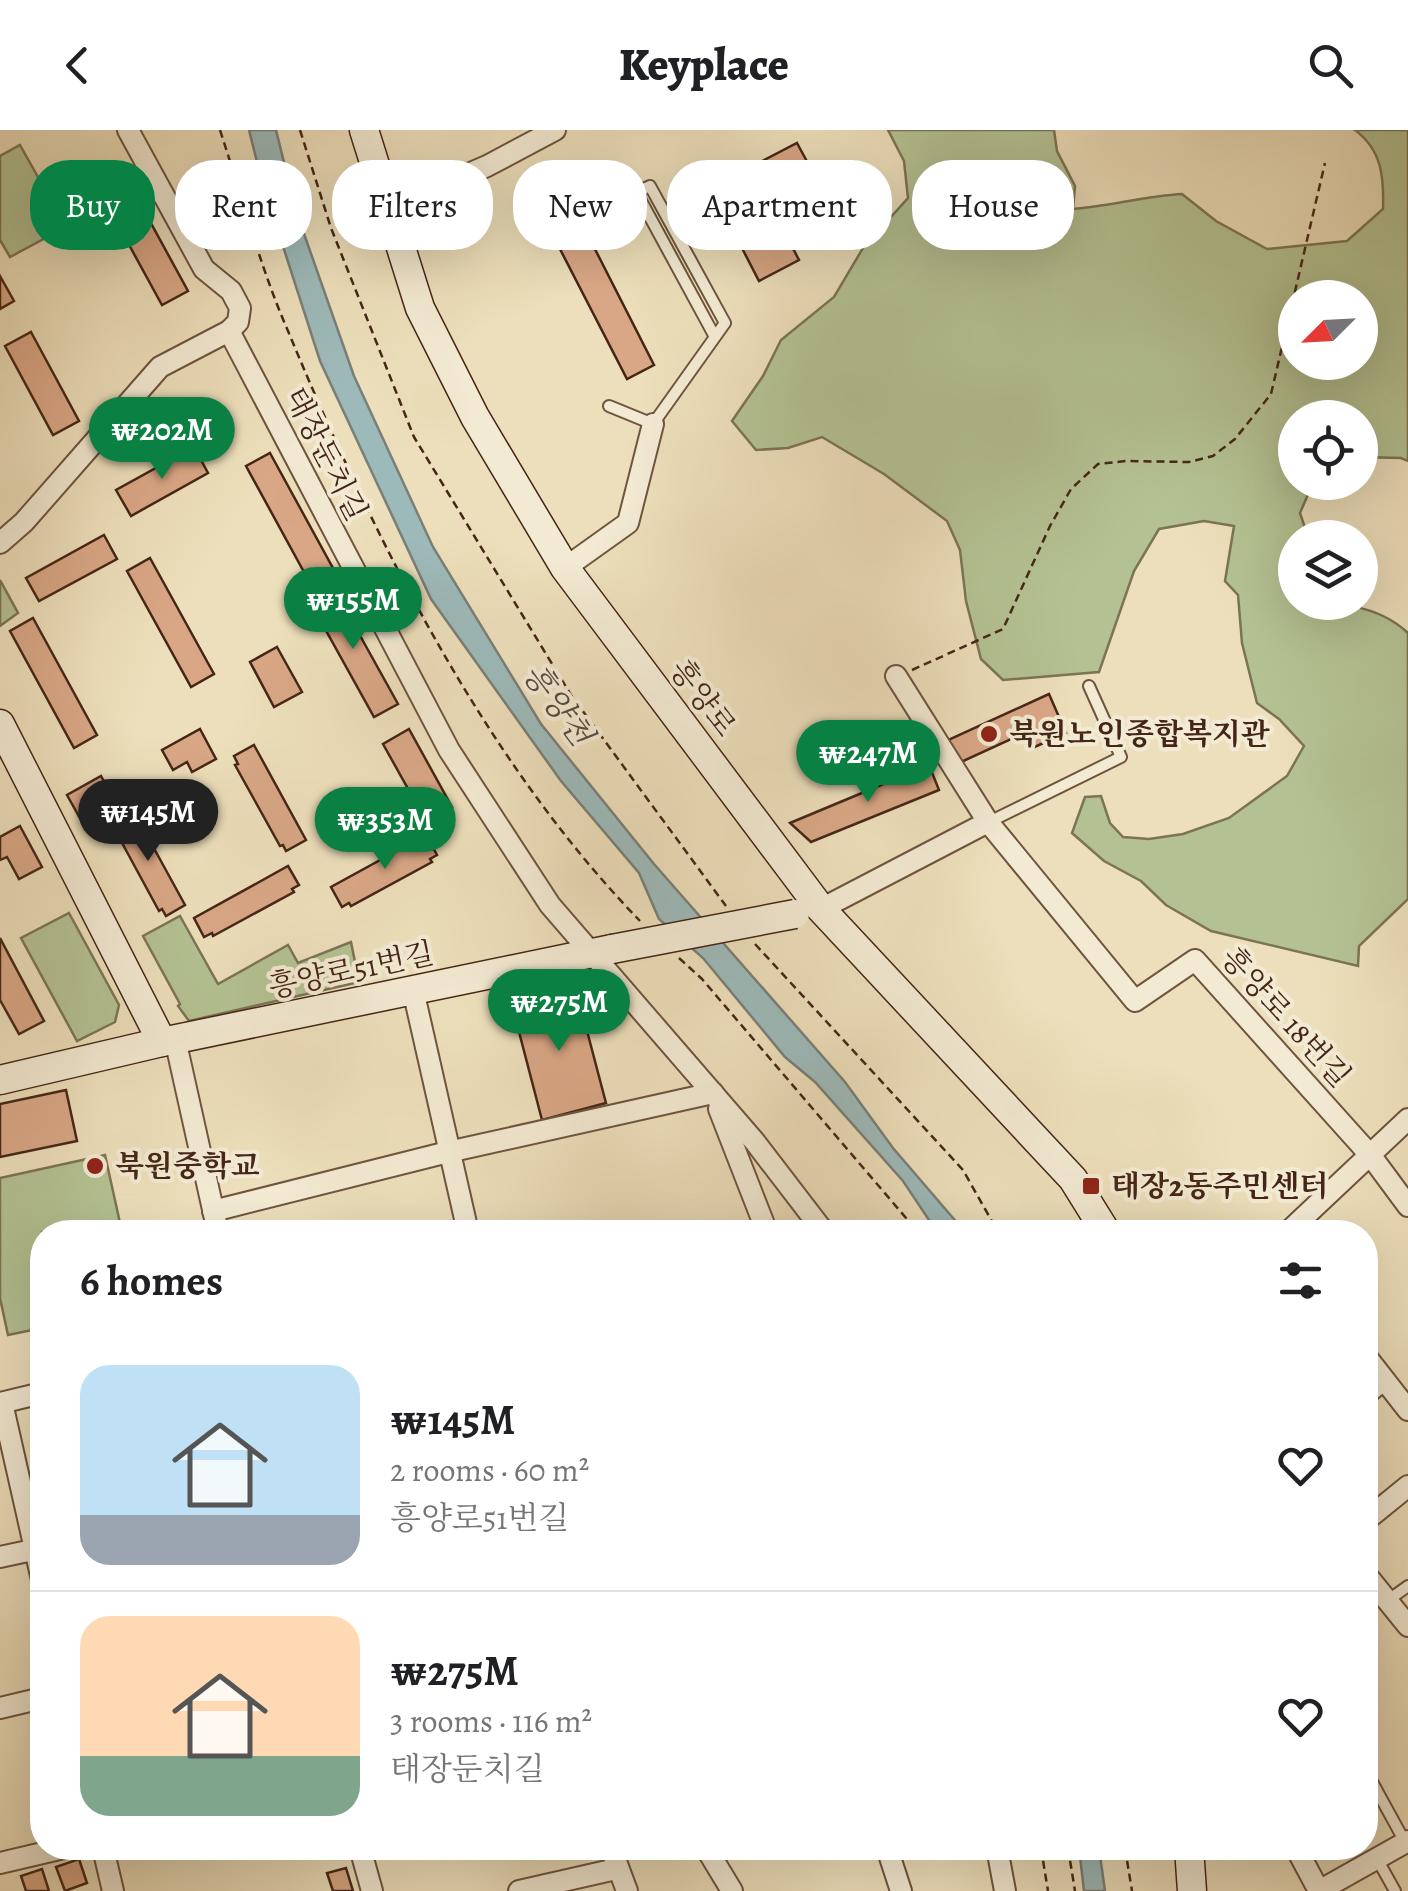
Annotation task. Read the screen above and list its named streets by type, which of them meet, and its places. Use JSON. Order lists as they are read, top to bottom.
{
  "streets": {
    "street": [
      "태장둔치길",
      "흥양로",
      "흥양로51번길",
      "흥양로 18번길"
    ]
  },
  "crossings": [
    ["태장둔치길", "흥양로51번길"],
    ["흥양로", "흥양로51번길"]
  ],
  "water": ["흥양천"],
  "places": {
    "other": ["북원노인종합복지관", "북원중학교"],
    "transit": ["태장2동주민센터"]
  },
  "north": "bottom left",
  "page": {
    "header": "Keyplace",
    "chip": [
      "Buy",
      "Rent",
      "Filters",
      "New",
      "Apartment",
      "House"
    ],
    "price": [
      "₩202M",
      "₩155M",
      "₩247M",
      "₩145M",
      "₩353M",
      "₩275M"
    ],
    "heading": "6 homes",
    "list": [
      {
        "name": "₩145M",
        "note": "2 rooms · 60 m² · 흥양로51번길"
      },
      {
        "name": "₩275M",
        "note": "3 rooms · 116 m² · 태장둔치길"
      }
    ]
  }
}
